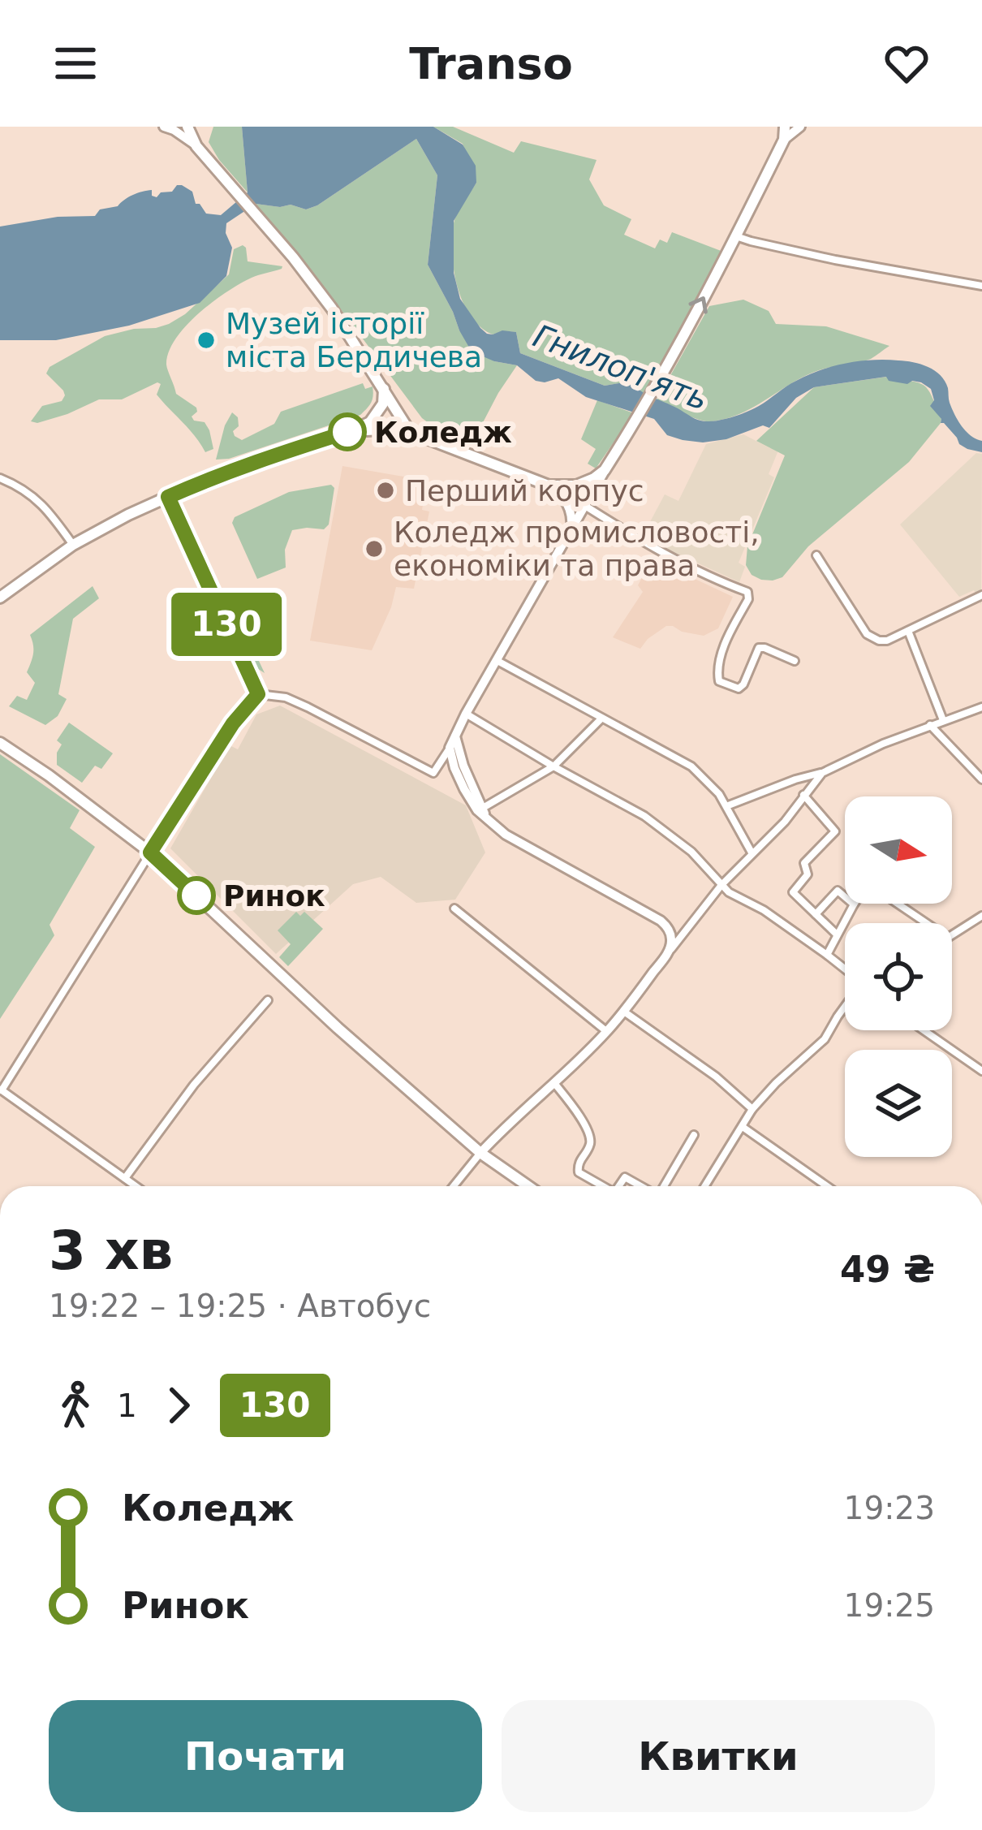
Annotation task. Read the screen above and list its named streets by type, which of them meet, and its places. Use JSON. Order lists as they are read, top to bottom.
{
  "water": ["Гнилоп'ять"],
  "places": [
    "Музей історії міста Бердичева",
    "Коледж",
    "Перший корпус",
    "Коледж промисловості, економіки та права",
    "Ринок"
  ],
  "lines": ["bus line 130"],
  "north": "right",
  "page": {
    "header": "Transo",
    "on_map": "130",
    "heading": ["3 хв", "19:22 – 19:25 · Автобус", "49 ₴"],
    "legs": ["1", "130"],
    "list": [
      {
        "name": "Коледж",
        "value": "19:23"
      },
      {
        "name": "Ринок",
        "value": "19:25"
      }
    ],
    "buttons": ["Почати", "Квитки"]
  }
}
